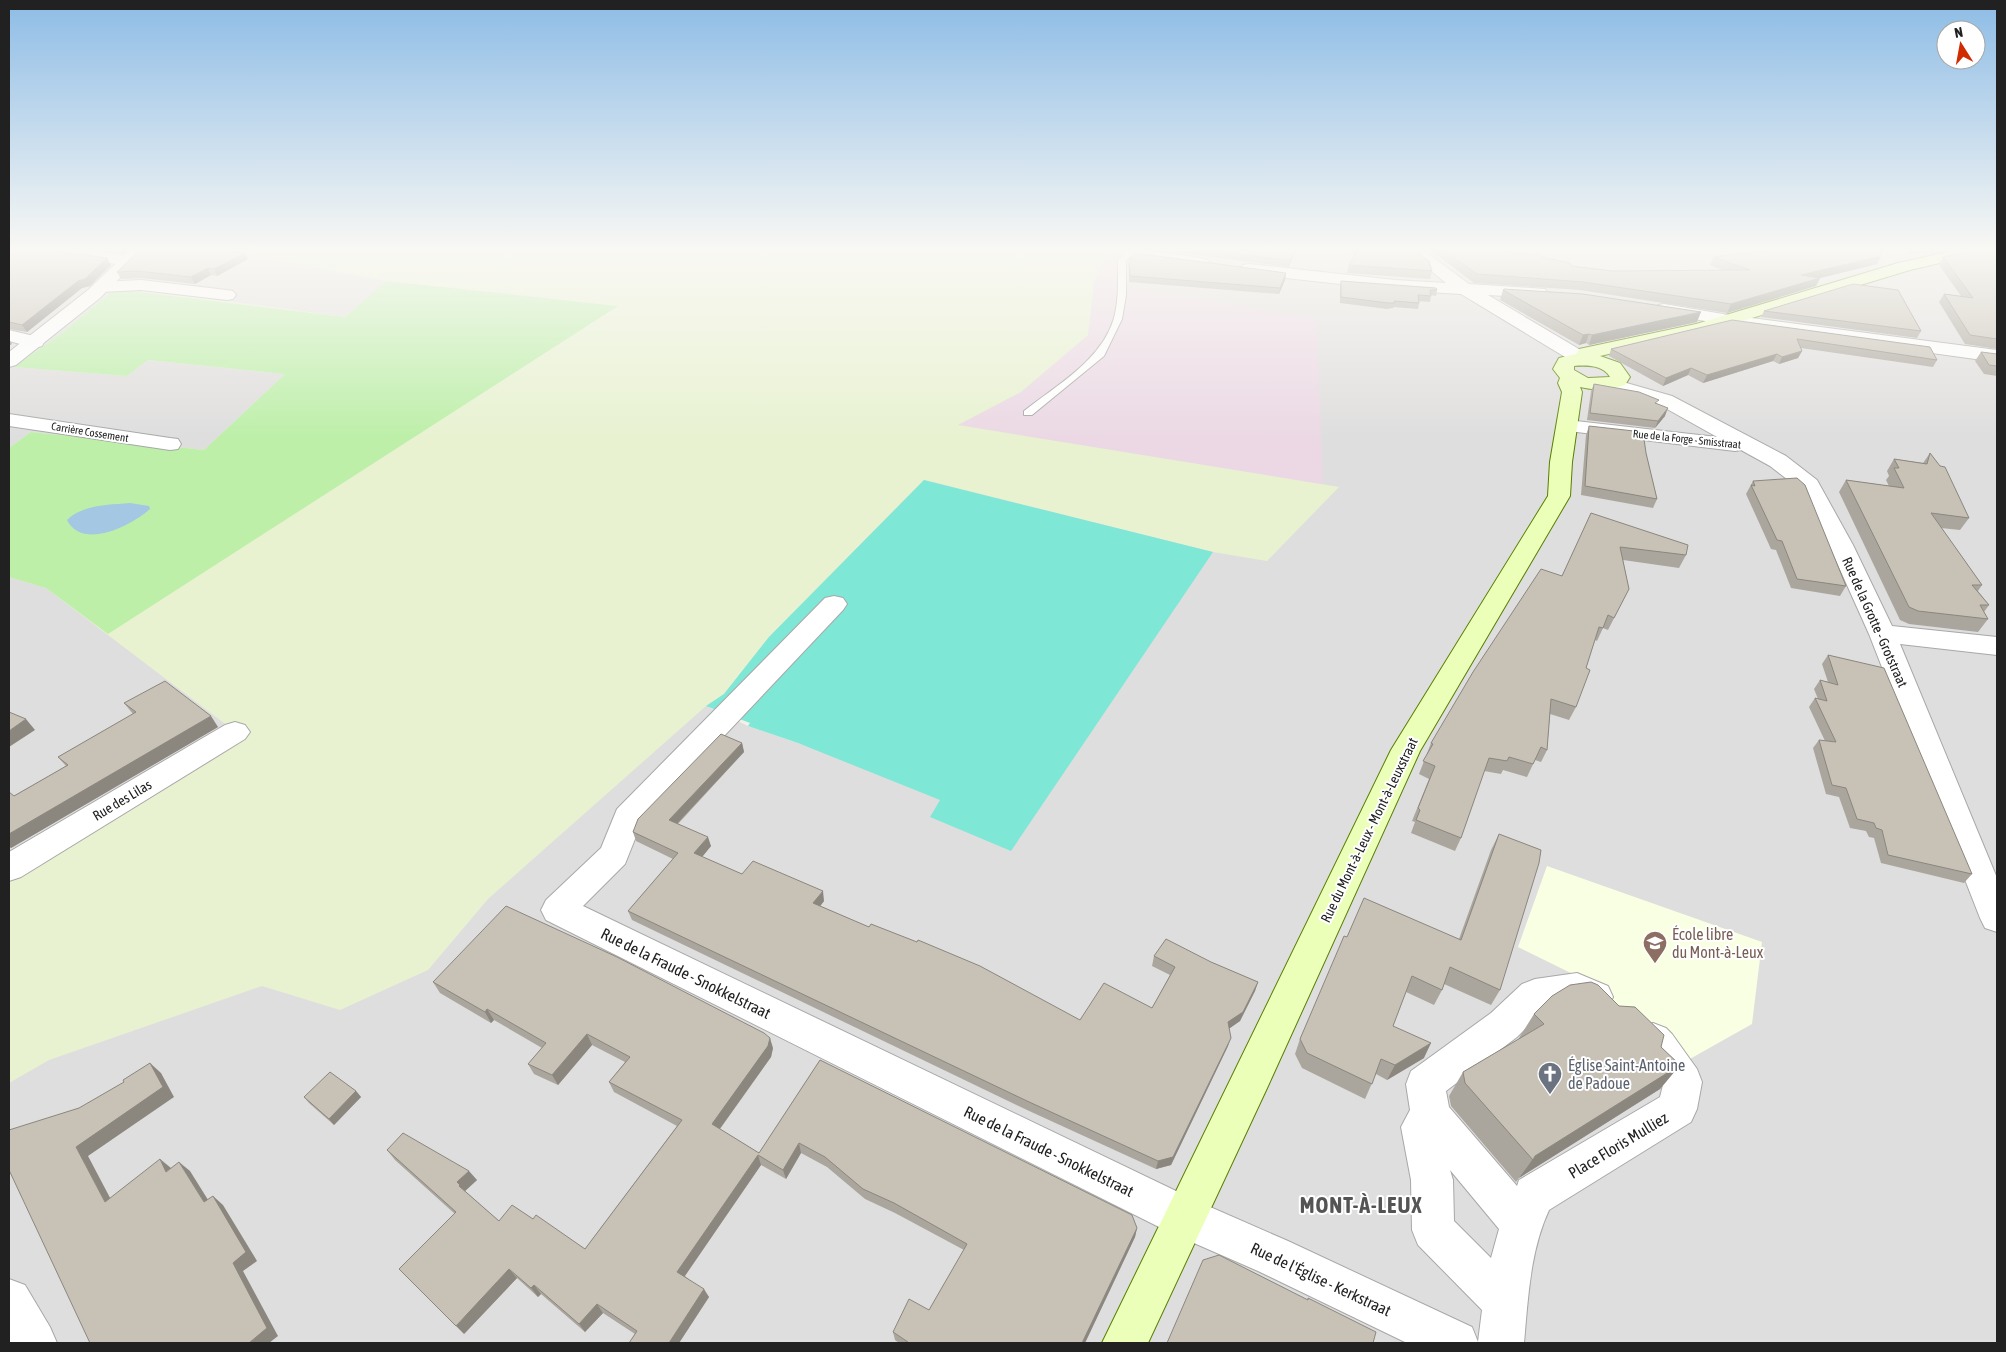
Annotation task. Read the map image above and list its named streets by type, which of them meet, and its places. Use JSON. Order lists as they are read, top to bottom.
{
  "streets": {
    "main road": ["Rue du Mont-à-Leux - Mont-à-Leuxstraat"],
    "street": [
      "Carrière Cossement",
      "Rue de la Forge - Smisstraat",
      "Rue de la Grotte - Grotstraat",
      "Rue des Lilas",
      "Rue de la Fraude - Snokkelstraat",
      "Place Floris Mulliez",
      "Rue de l'Église - Kerkstraat"
    ]
  },
  "crossings": [
    ["Rue de la Forge - Smisstraat", "Rue de la Grotte - Grotstraat"],
    ["Rue de la Forge - Smisstraat", "Rue du Mont-à-Leux - Mont-à-Leuxstraat"],
    ["Rue de la Grotte - Grotstraat", "Rue du Mont-à-Leux - Mont-à-Leuxstraat"],
    ["Rue du Mont-à-Leux - Mont-à-Leuxstraat", "Rue de la Fraude - Snokkelstraat"],
    ["Rue du Mont-à-Leux - Mont-à-Leuxstraat", "Rue de l'Église - Kerkstraat"],
    ["Rue de la Fraude - Snokkelstraat", "Rue de l'Église - Kerkstraat"]
  ],
  "districts": ["MONT-À-LEUX"],
  "places": {
    "school or university": ["École libre du Mont-à-Leux"],
    "church": ["Église Saint-Antoine de Padoue"]
  },
  "north": "top"
}
